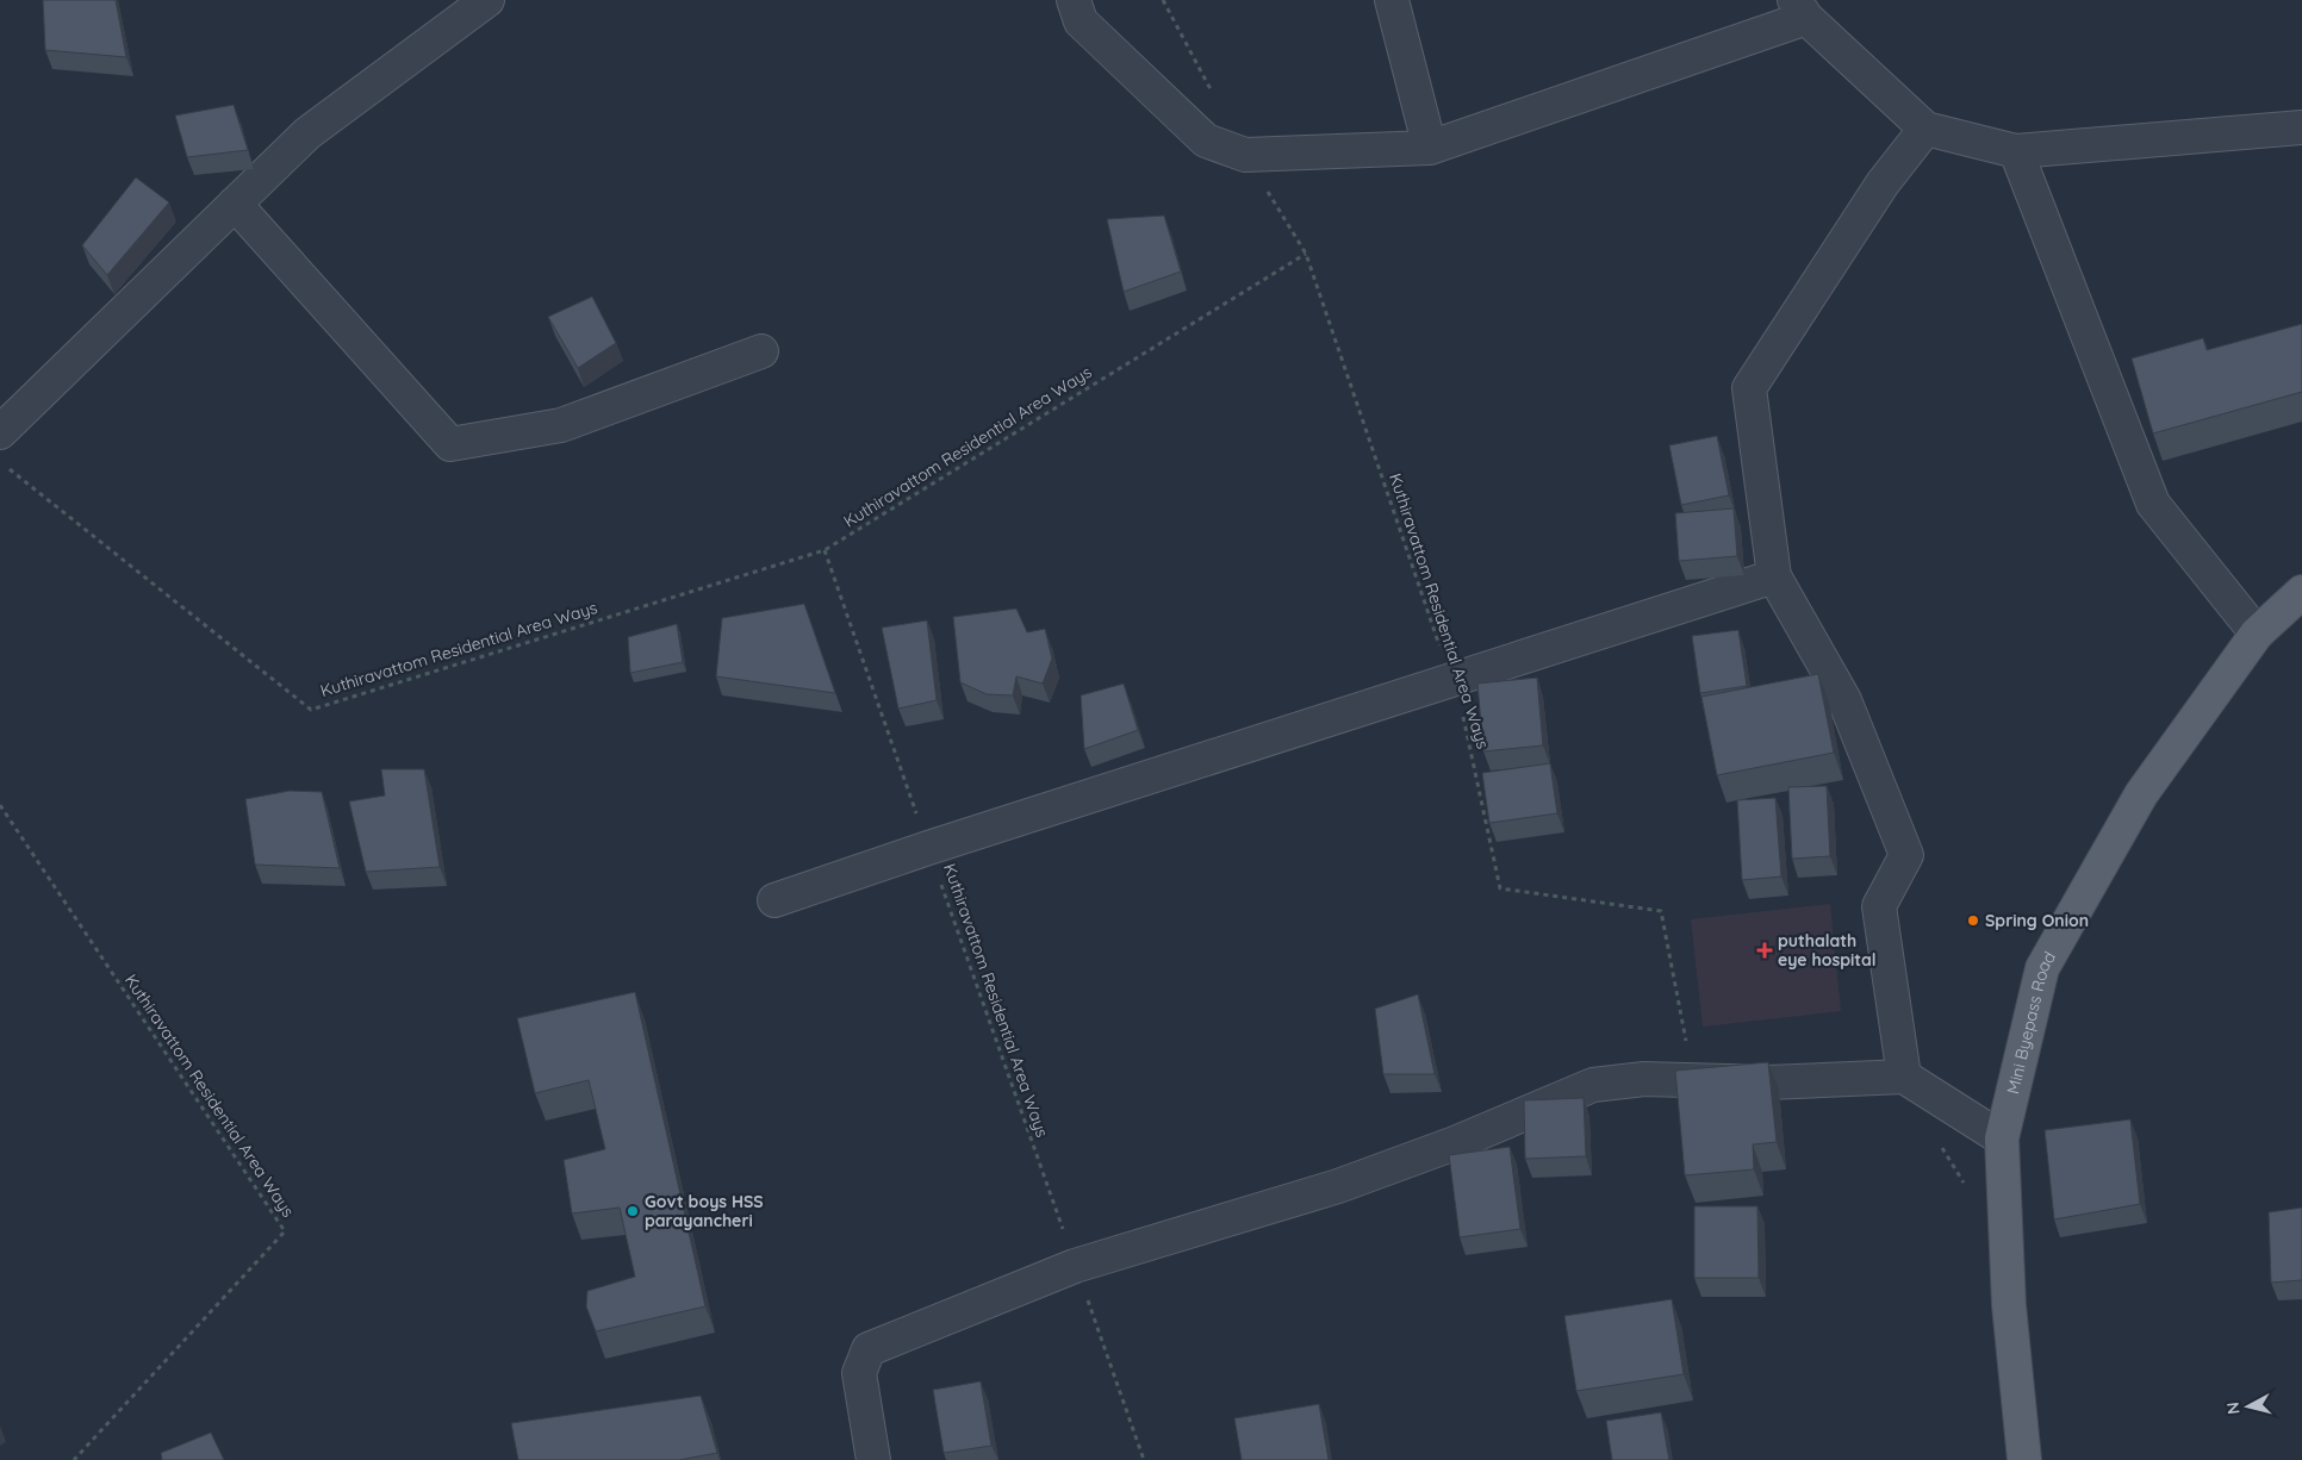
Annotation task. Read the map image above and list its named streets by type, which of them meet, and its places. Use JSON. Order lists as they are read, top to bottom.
{
  "streets": {
    "main road": ["Mini Byepass Road"],
    "path": ["Kuthiravattom Residential Area Ways"]
  },
  "places": {
    "other": ["Spring Onion", "Govt boys HSS parayancheri"],
    "health": ["puthalath eye hospital"]
  },
  "north": "left"
}
